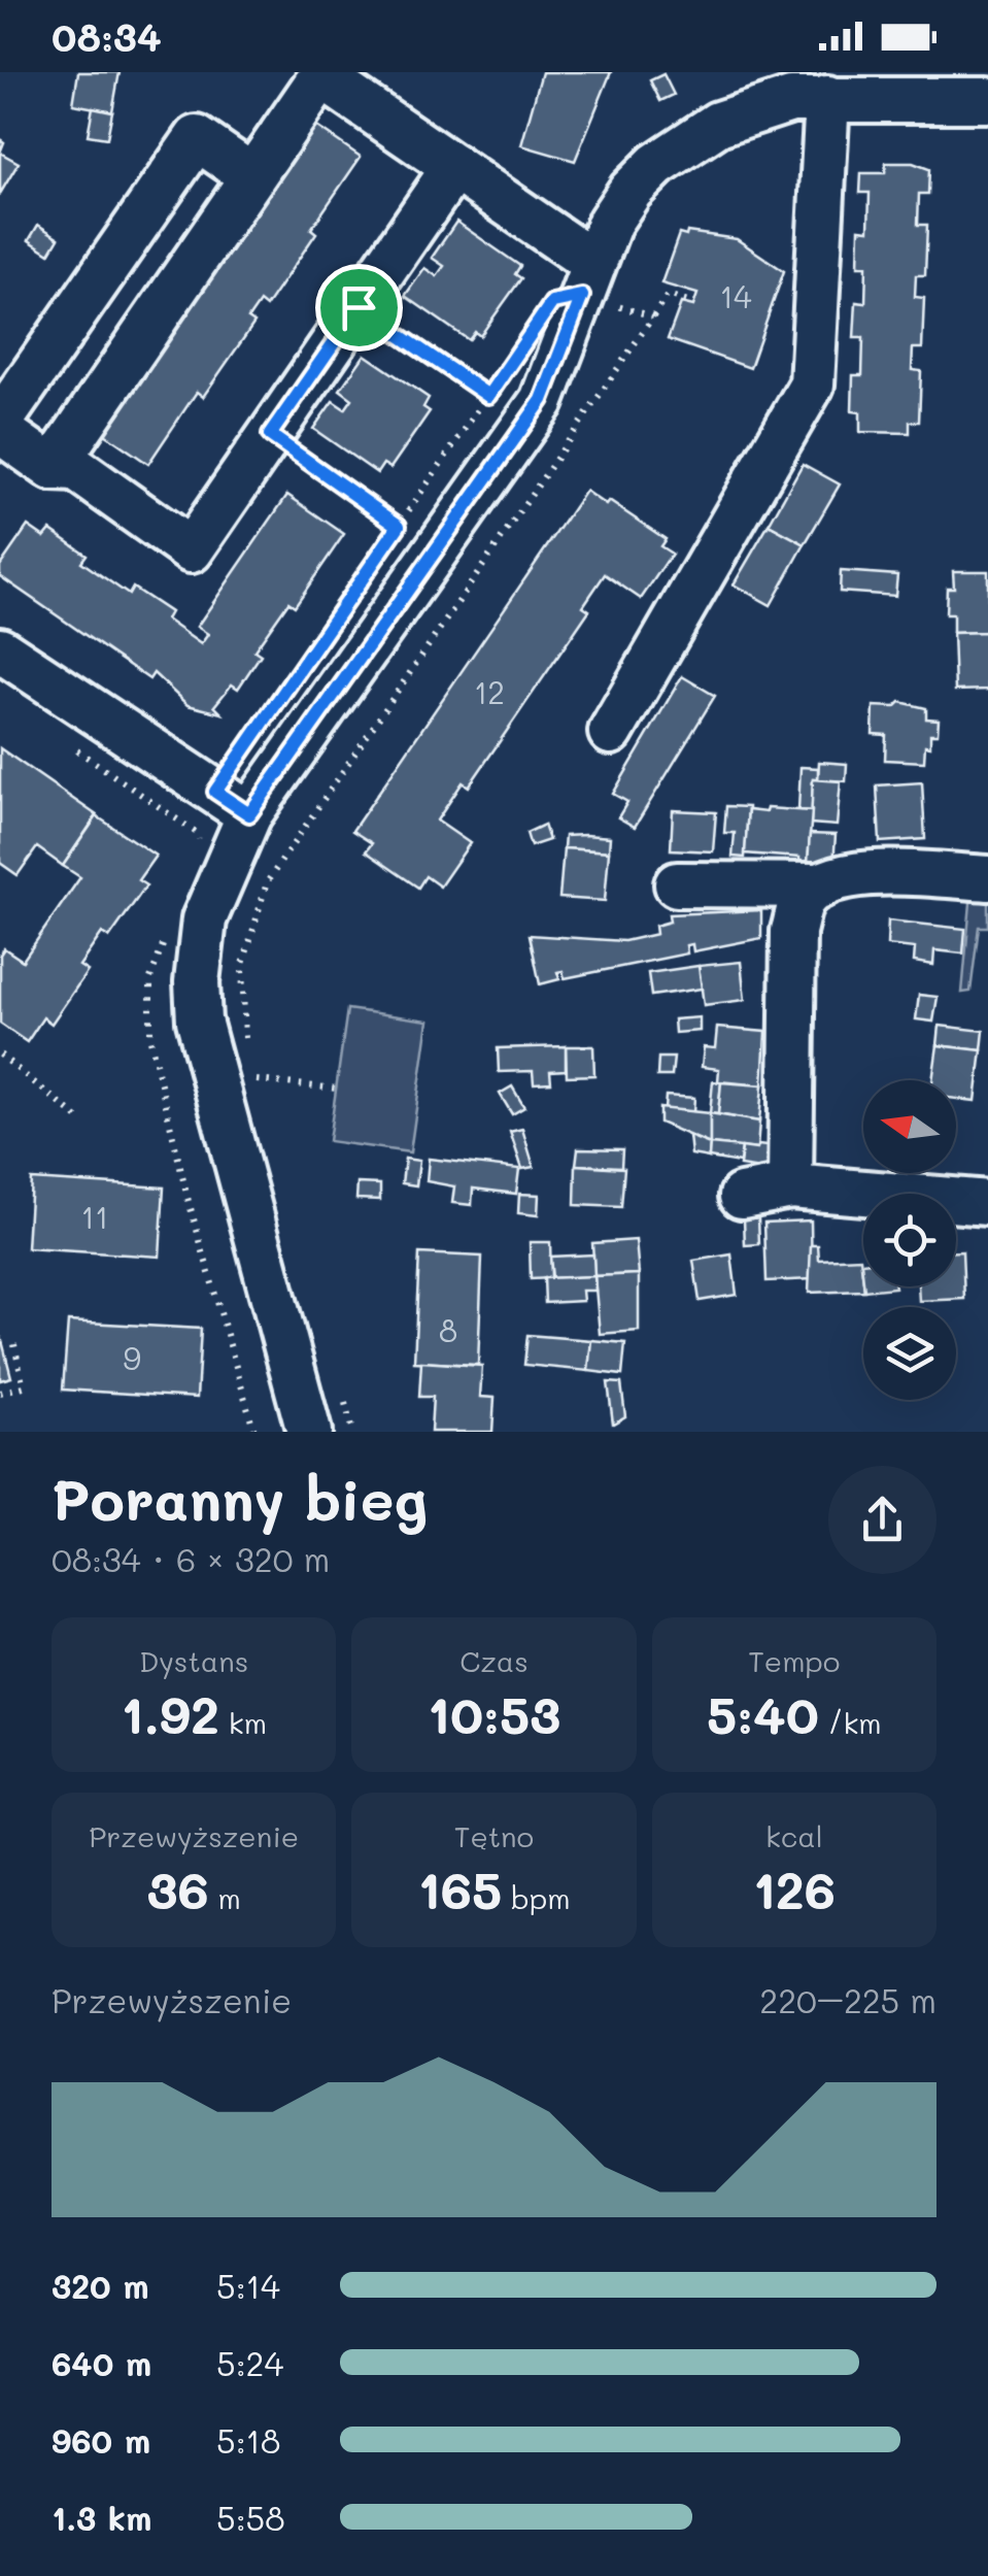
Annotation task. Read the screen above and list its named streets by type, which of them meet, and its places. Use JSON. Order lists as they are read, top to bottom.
{
  "house_numbers": [
    "14",
    "12",
    "11",
    "8",
    "9"
  ],
  "north": "left",
  "page": {
    "status": "08:34",
    "heading": ["Poranny bieg", "08:34 · 6 × 320 m"],
    "stats": [
      ["Dystans", "1.92 km"],
      ["Czas", "10:53"],
      ["Tempo", "5:40 /km"],
      ["Przewyższenie", "36 m"],
      ["Tętno", "165 bpm"],
      ["kcal", "126"]
    ],
    "chart": ["Przewyższenie", "220–225 m"],
    "list": [
      {
        "name": "320 m",
        "note": "5:14"
      },
      {
        "name": "640 m",
        "note": "5:24"
      },
      {
        "name": "960 m",
        "note": "5:18"
      },
      {
        "name": "1.3 km",
        "note": "5:58"
      }
    ]
  }
}
